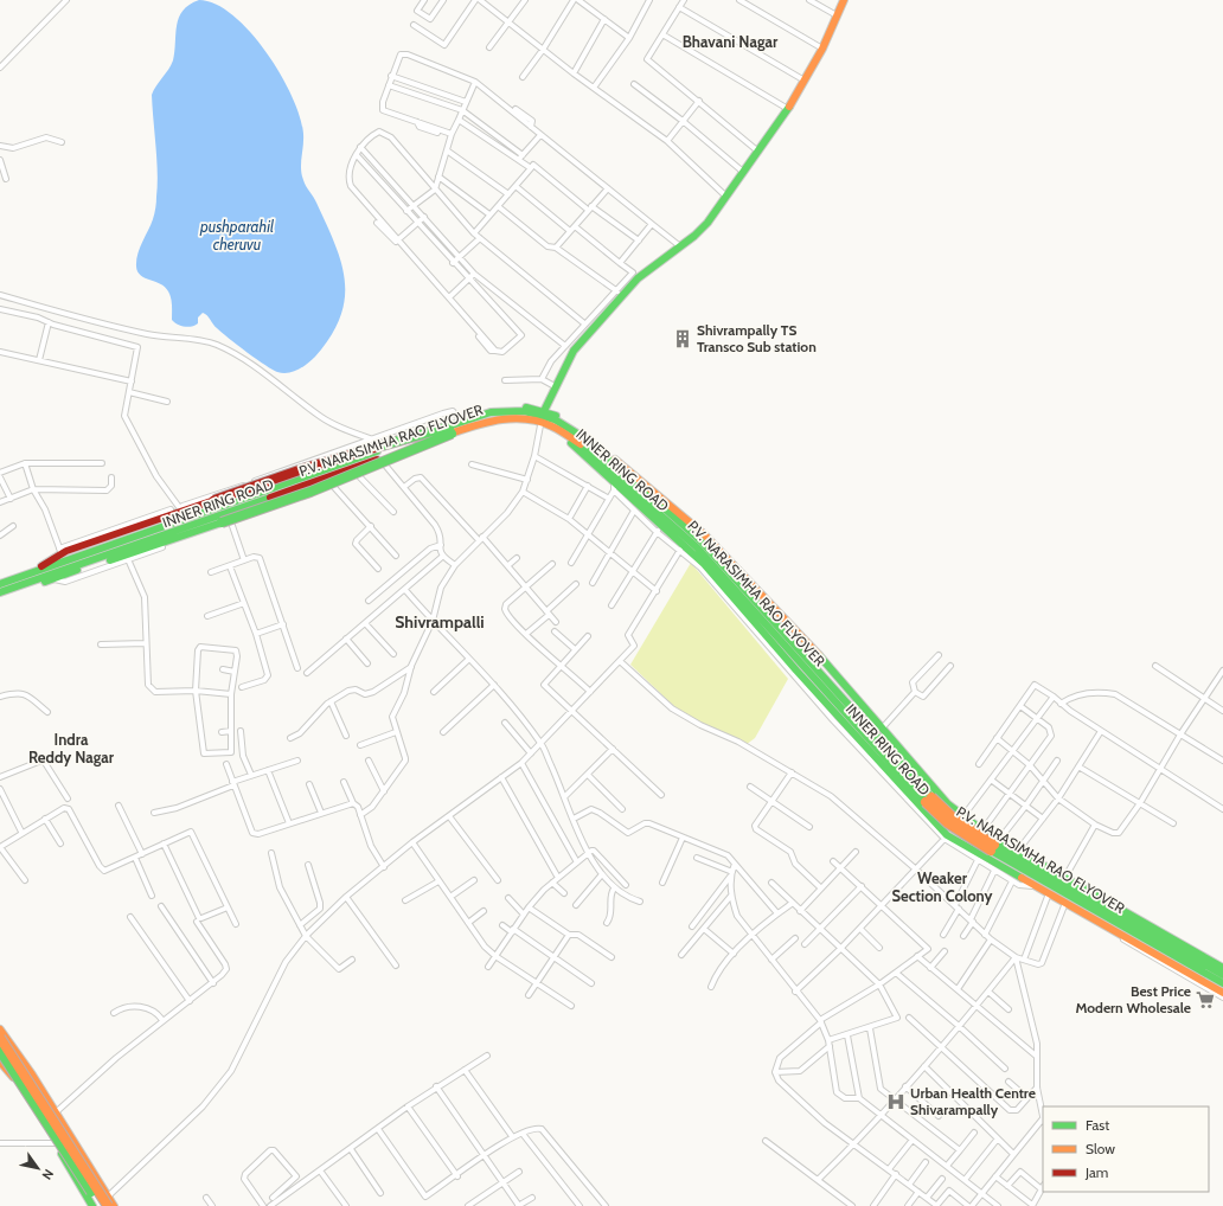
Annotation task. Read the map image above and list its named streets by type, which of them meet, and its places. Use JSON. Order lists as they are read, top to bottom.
{
  "streets": {
    "main road": ["P.V. NARASIMHA RAO FLYOVER", "INNER RING ROAD"]
  },
  "crossings": [
    ["P.V. NARASIMHA RAO FLYOVER", "INNER RING ROAD"]
  ],
  "districts": [
    "Bhavani Nagar",
    "Shivrampalli",
    "Indra Reddy Nagar",
    "Weaker Section Colony"
  ],
  "water": ["pushparahil cheruvu"],
  "places": {
    "building": ["Shivrampally TS Transco Sub station"],
    "supermarket": ["Best Price Modern Wholesale"],
    "hospital": ["Urban Health Centre Shivarampally"]
  },
  "legend": ["Fast", "Slow", "Jam"],
  "north": "bottom right"
}
